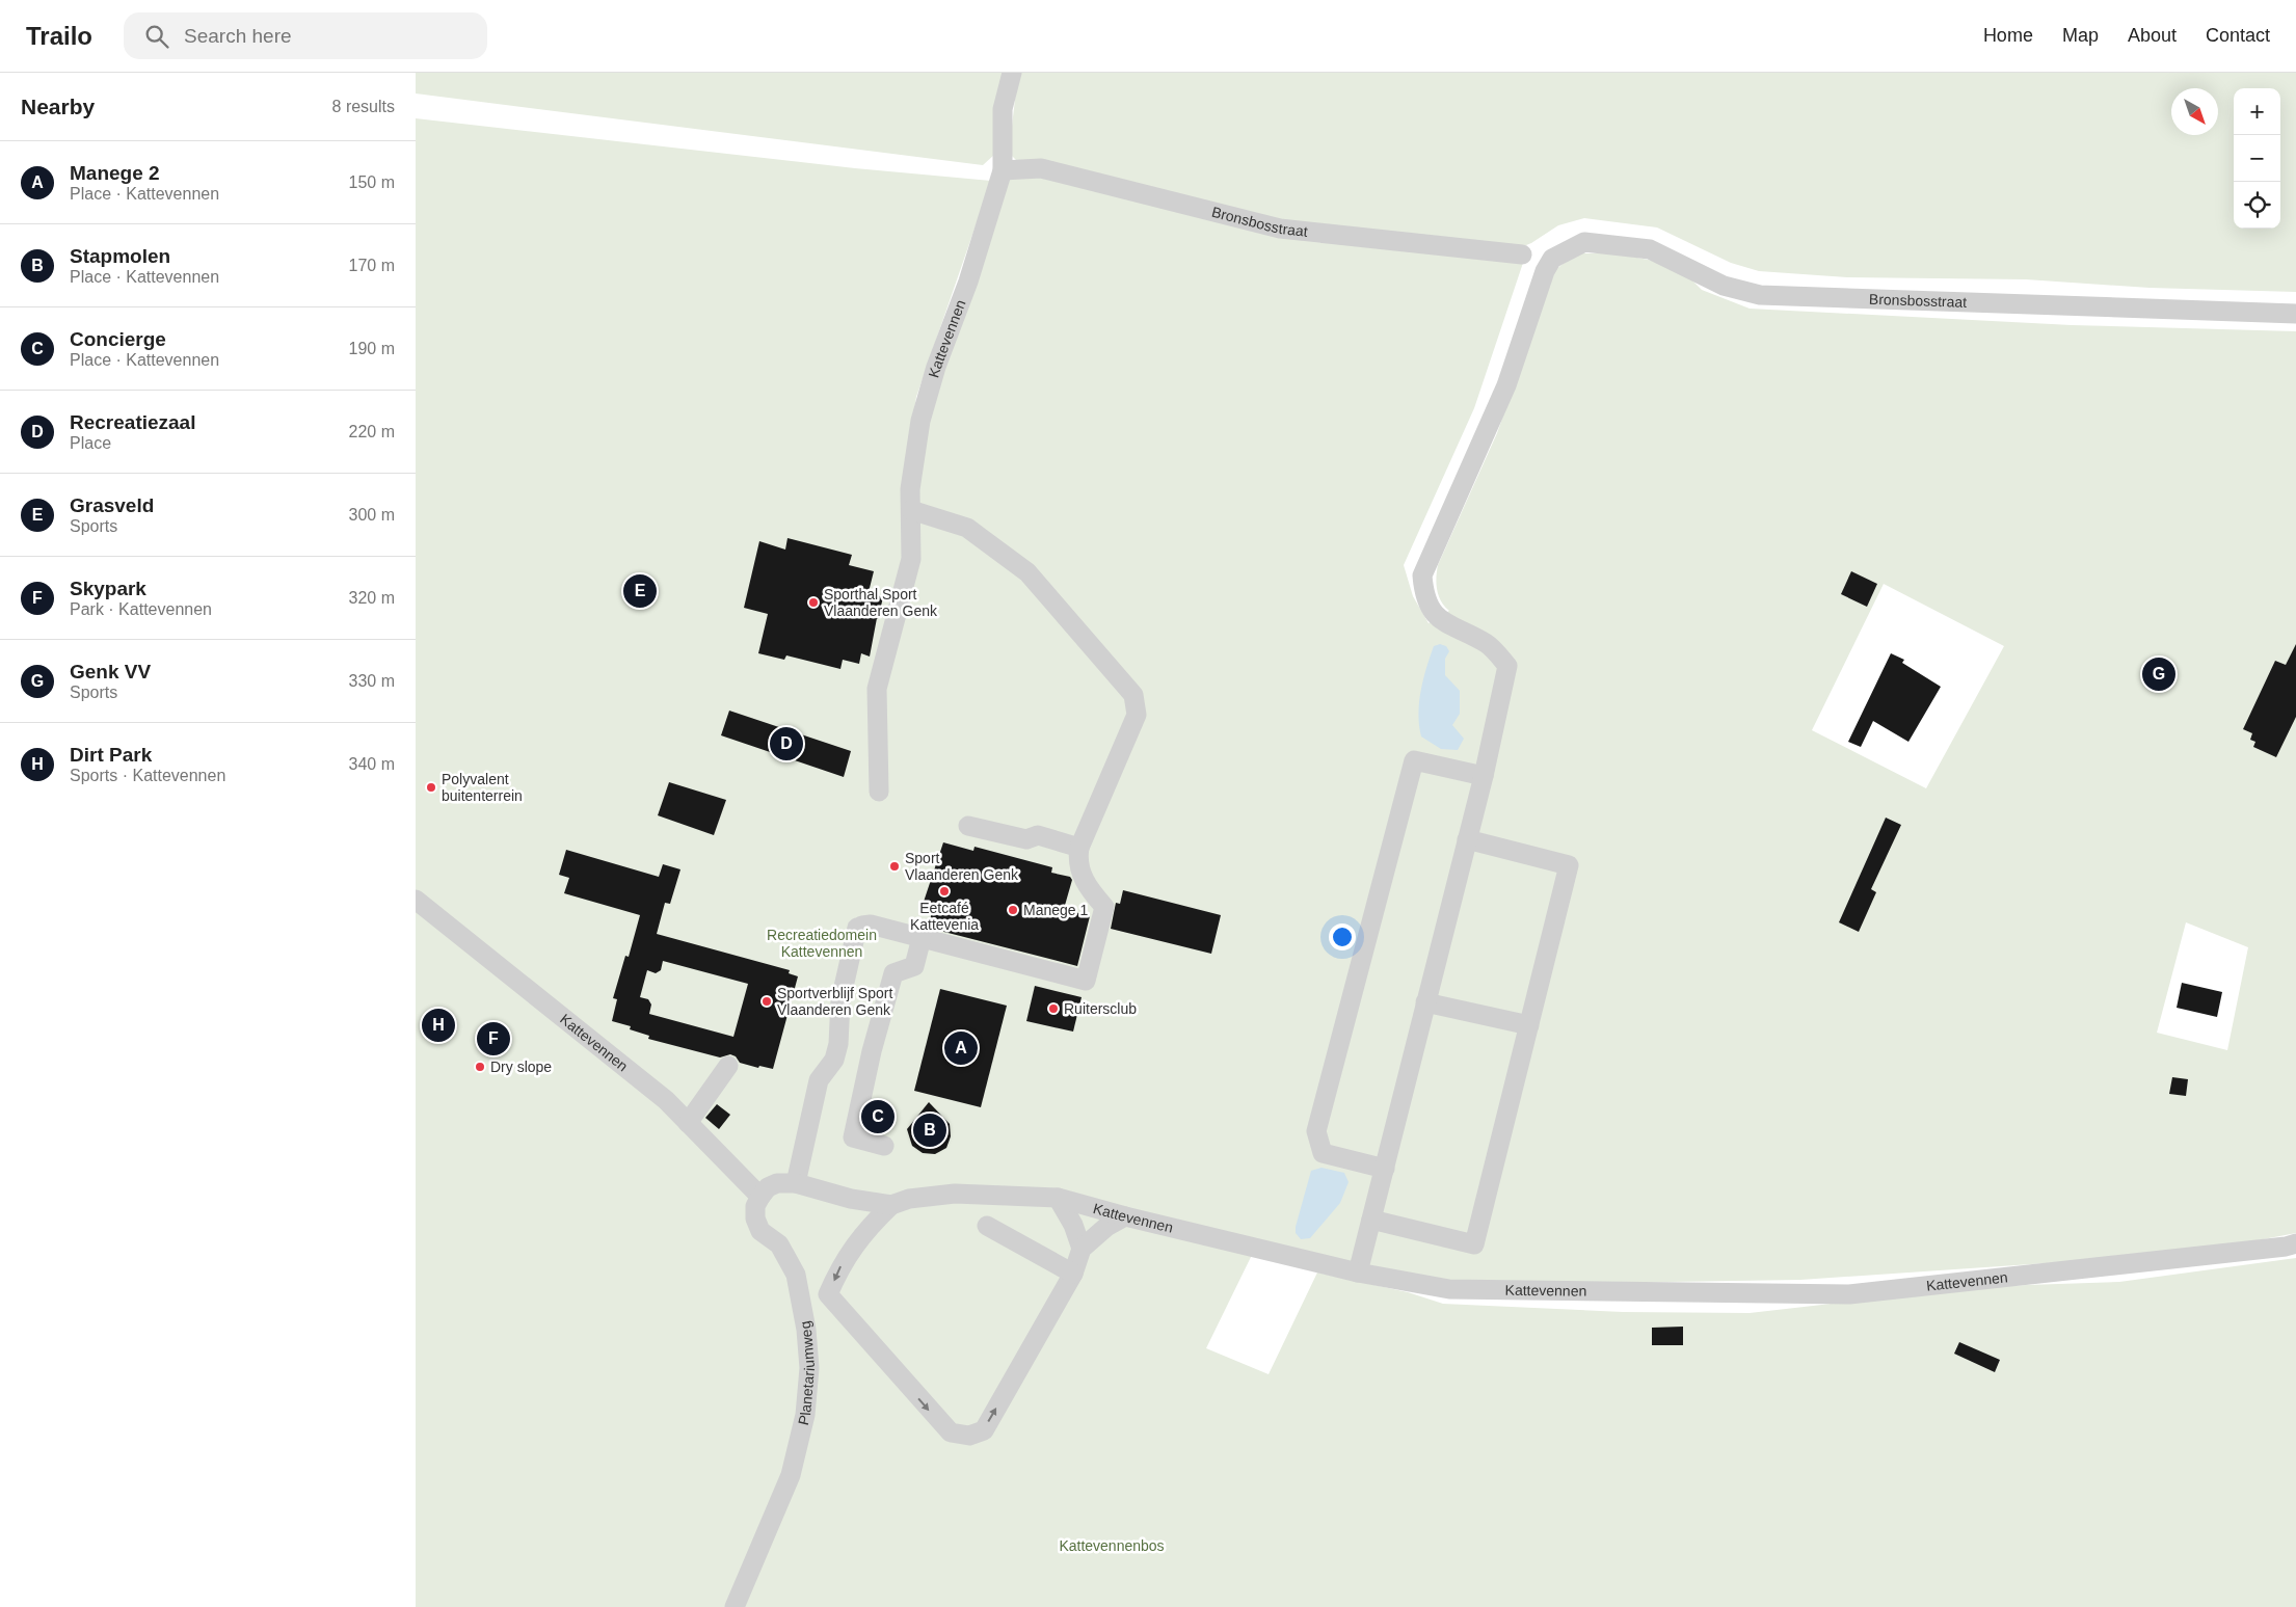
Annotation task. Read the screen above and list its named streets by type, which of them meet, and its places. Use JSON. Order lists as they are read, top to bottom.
{
  "streets": {
    "street": ["Bronsbosstraat", "Kattevennen", "Planetariumweg"]
  },
  "crossings": [
    ["Bronsbosstraat", "Kattevennen"],
    ["Kattevennen", "Planetariumweg"]
  ],
  "parks": ["Recreatiedomein Kattevennen", "Kattevennenbos"],
  "places": [
    "Sporthal Sport Vlaanderen Genk",
    "Polyvalent buitenterrein",
    "Sport Vlaanderen Genk",
    "Eetcafé Kattevenia",
    "Manege 1",
    "Sportverblijf Sport Vlaanderen Genk",
    "Ruitersclub",
    "Dry slope"
  ],
  "north": "bottom right",
  "page": {
    "header": "Trailo",
    "search": "Search here",
    "nav": [
      "Home",
      "Map",
      "About",
      "Contact"
    ],
    "heading": ["Nearby", "8 results"],
    "map_buttons": ["+", "−"],
    "list": [
      {
        "mark": "A",
        "name": "Manege 2",
        "note": "Place · Kattevennen",
        "value": "150 m"
      },
      {
        "mark": "B",
        "name": "Stapmolen",
        "note": "Place · Kattevennen",
        "value": "170 m"
      },
      {
        "mark": "C",
        "name": "Concierge",
        "note": "Place · Kattevennen",
        "value": "190 m"
      },
      {
        "mark": "D",
        "name": "Recreatiezaal",
        "note": "Place",
        "value": "220 m"
      },
      {
        "mark": "E",
        "name": "Grasveld",
        "note": "Sports",
        "value": "300 m"
      },
      {
        "mark": "F",
        "name": "Skypark",
        "note": "Park · Kattevennen",
        "value": "320 m"
      },
      {
        "mark": "G",
        "name": "Genk VV",
        "note": "Sports",
        "value": "330 m"
      },
      {
        "mark": "H",
        "name": "Dirt Park",
        "note": "Sports · Kattevennen",
        "value": "340 m"
      }
    ],
    "pins": [
      "E",
      "G",
      "D",
      "H",
      "F",
      "A",
      "C",
      "B"
    ]
  }
}
